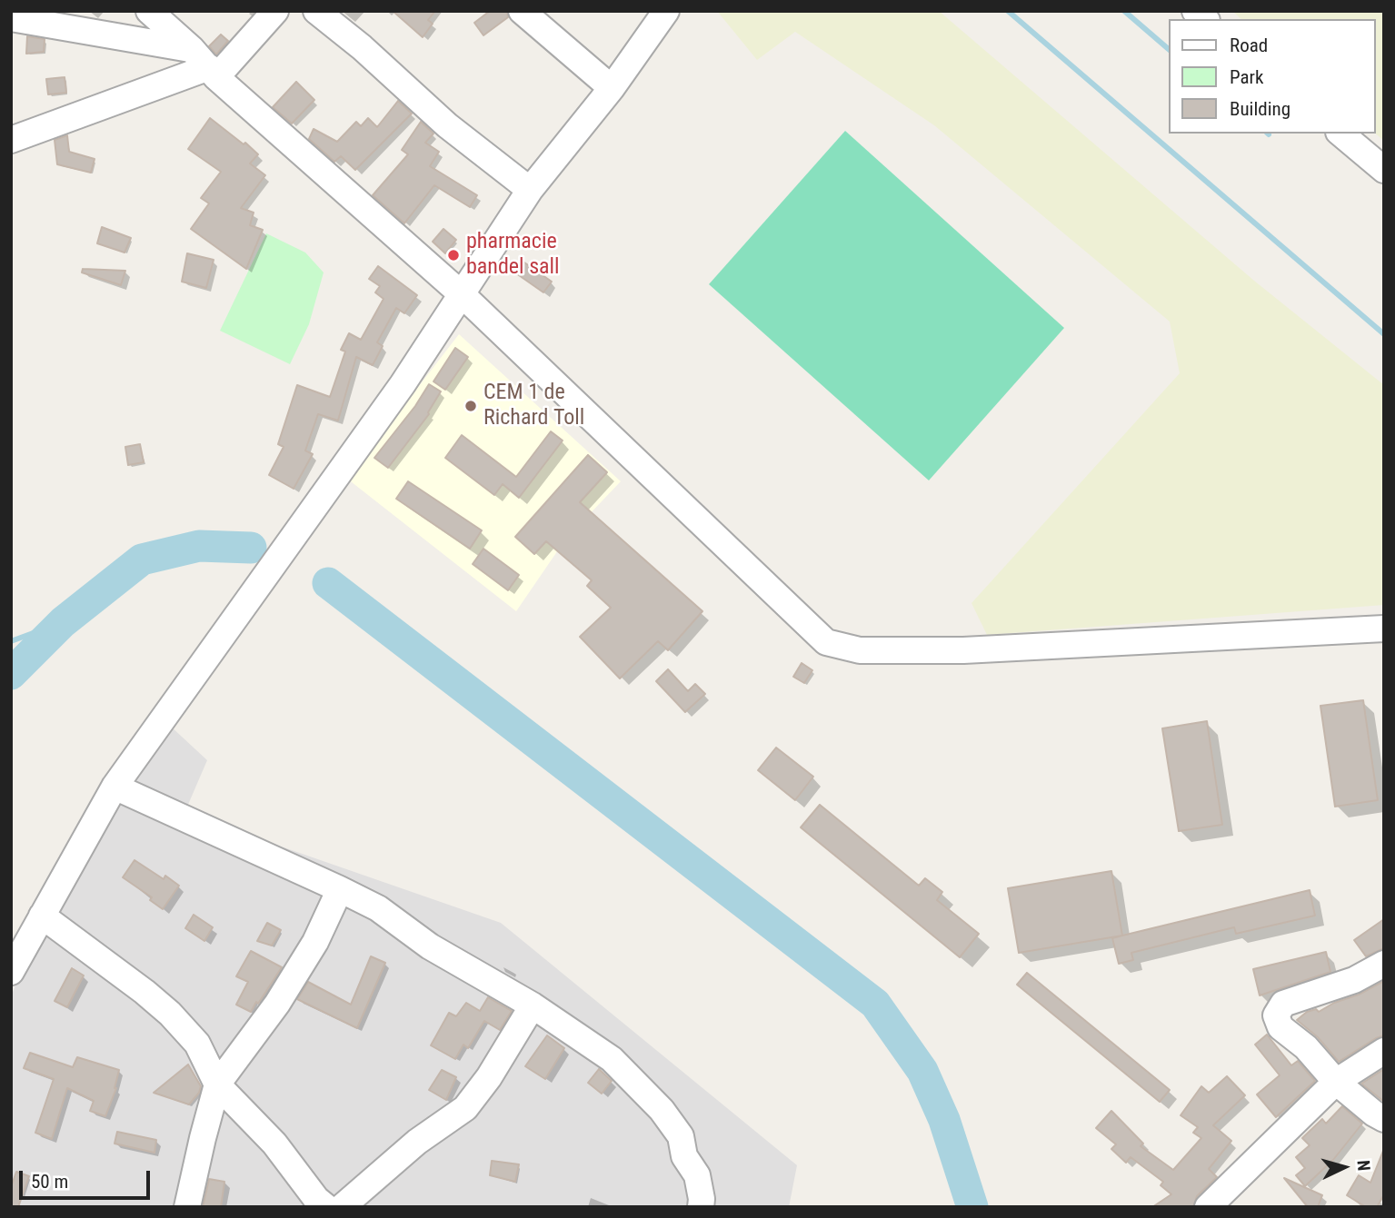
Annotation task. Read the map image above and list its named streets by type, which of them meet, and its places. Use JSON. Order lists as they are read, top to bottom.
{
  "places": ["pharmacie bandel sall", "CEM 1 de Richard Toll"],
  "legend": ["Road", "Park", "Building"],
  "scale_bar": "50 m",
  "north": "right"
}
